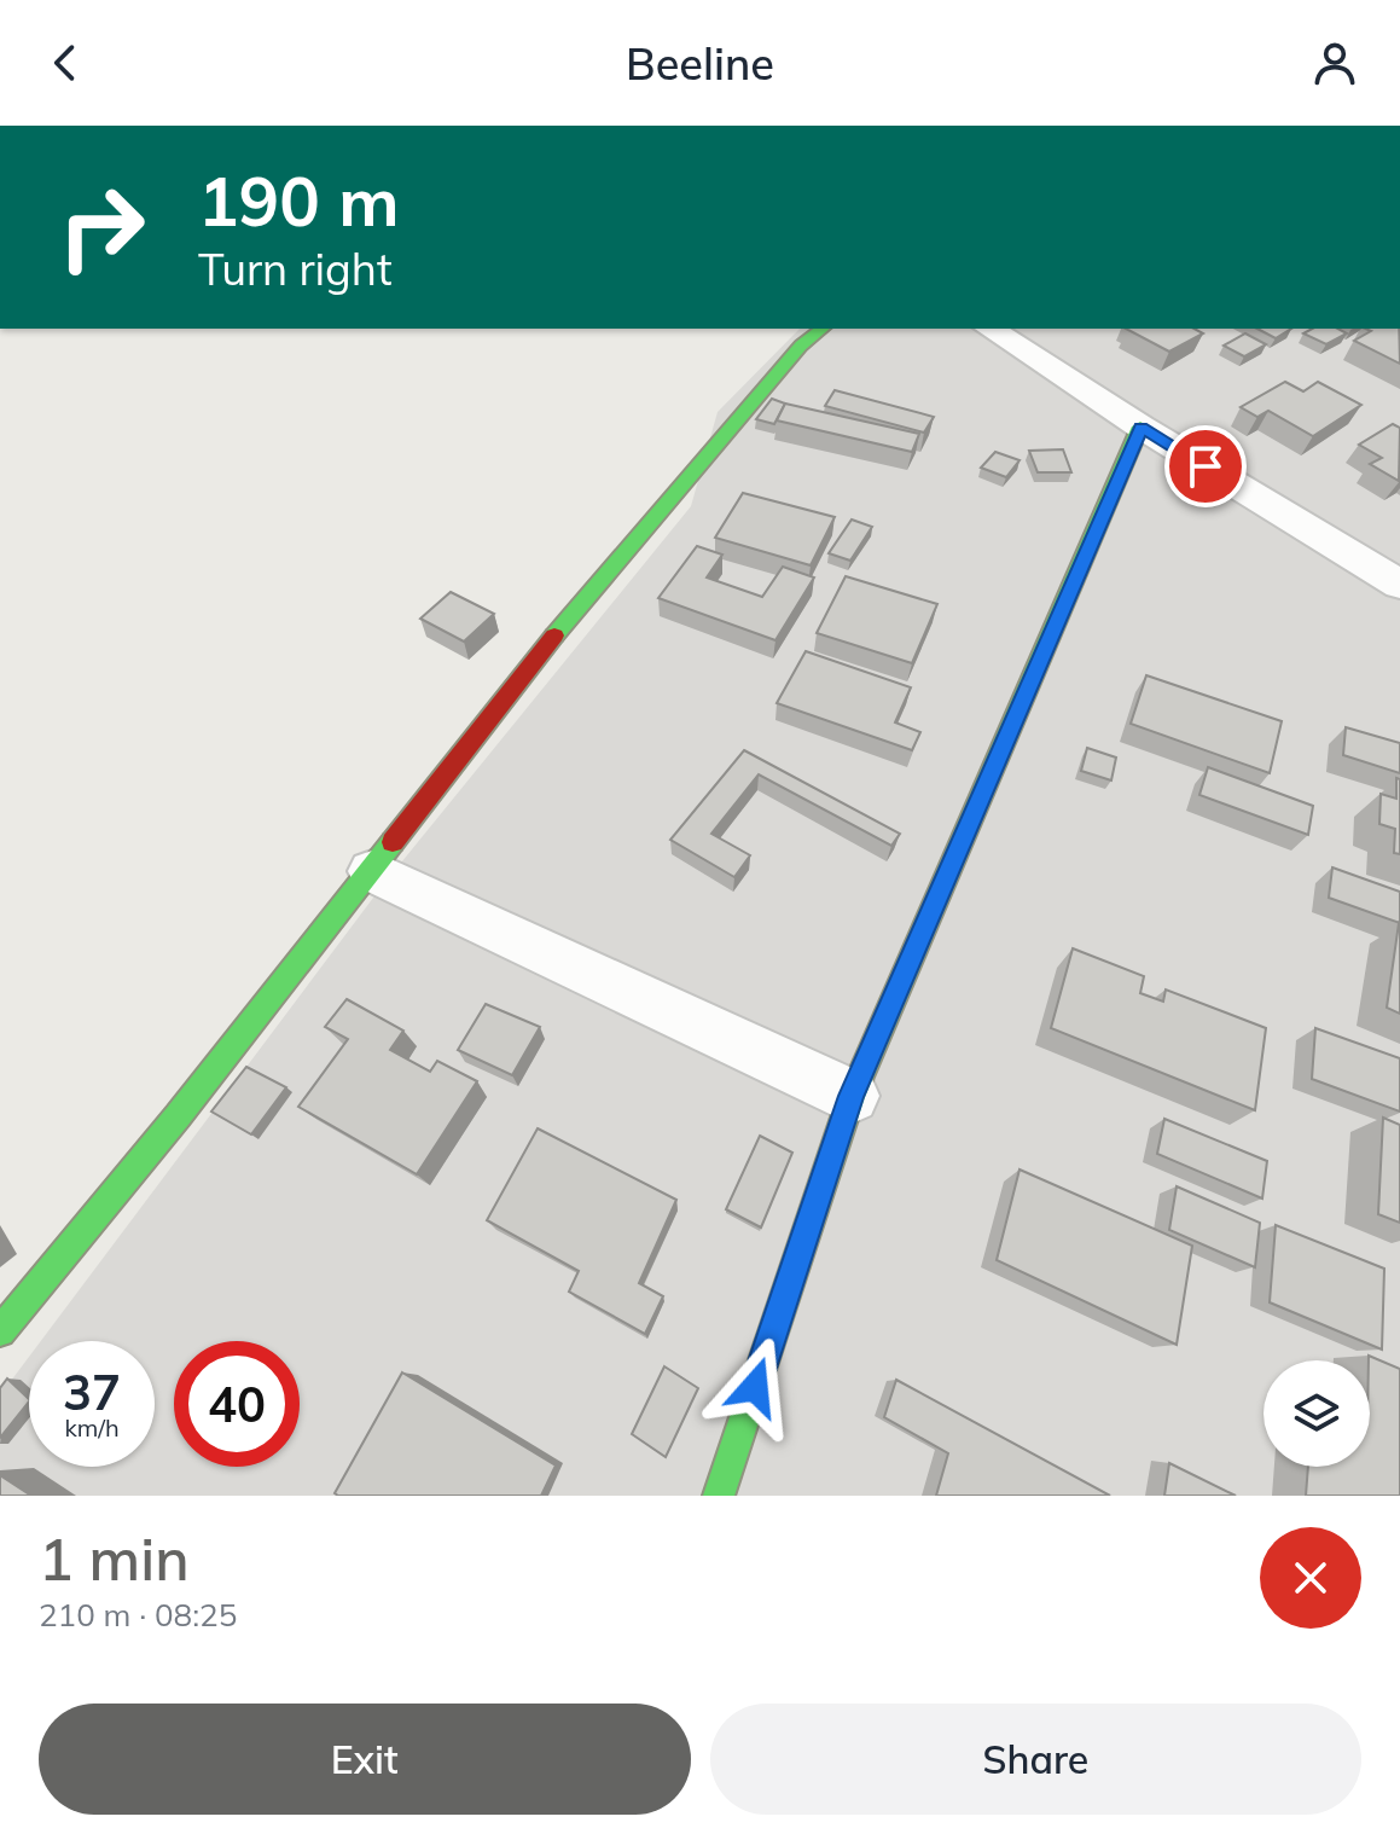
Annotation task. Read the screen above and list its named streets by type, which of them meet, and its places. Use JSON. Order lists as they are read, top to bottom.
{
  "page": {
    "header": "Beeline",
    "turn": ["190 m", "Turn right"],
    "speed": "37 km/h",
    "limit": "40",
    "heading": ["1 min", "210 m · 08:25"],
    "buttons": ["Exit", "Share"]
  }
}
